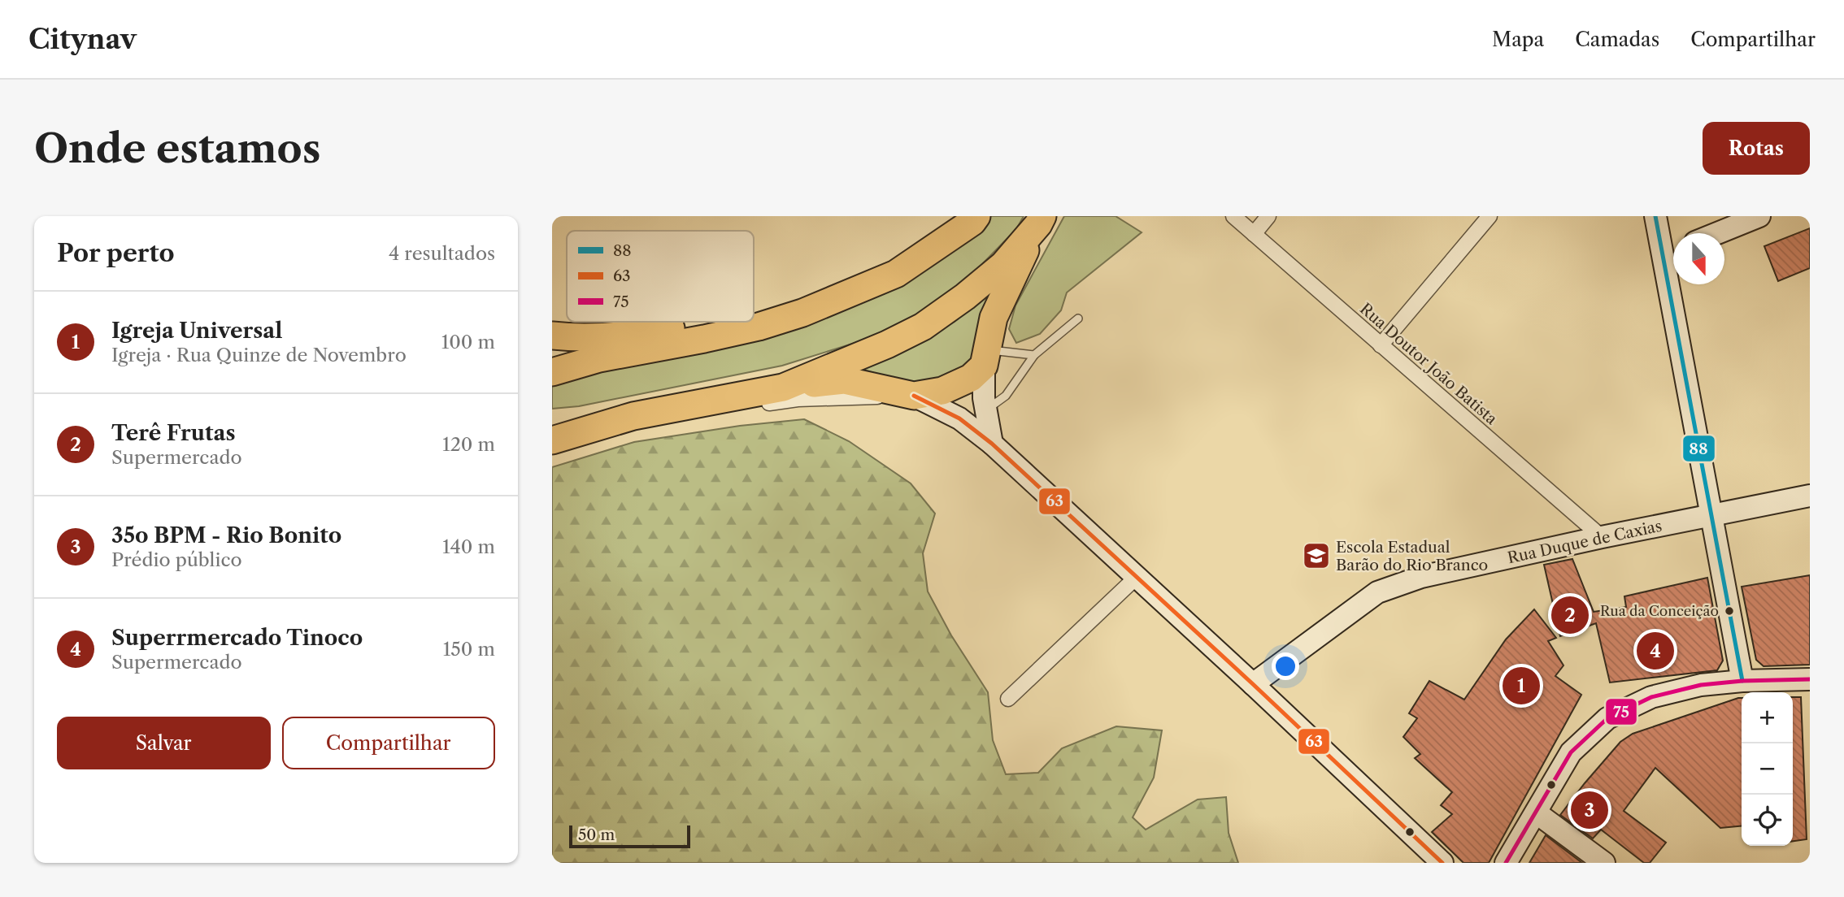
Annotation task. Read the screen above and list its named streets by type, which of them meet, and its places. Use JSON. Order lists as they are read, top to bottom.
{
  "streets": {
    "main road": ["Rua Duque de Caxias"],
    "street": ["Rua Doutor João Batista"]
  },
  "crossings": [
    ["Rua Doutor João Batista", "Rua Duque de Caxias"]
  ],
  "places": {
    "school or university": ["Escola Estadual Barão do Rio Branco"],
    "other": ["Rua da Conceição"]
  },
  "lines": ["transit line 88", "transit line 63", "transit line 75"],
  "legend": ["88", "63", "75"],
  "scale_bar": "50 m",
  "north": "bottom",
  "page": {
    "header": "Citynav",
    "nav": ["Mapa", "Camadas", "Compartilhar"],
    "buttons": [
      "Rotas",
      ["Salvar", "Compartilhar"]
    ],
    "title": "Onde estamos",
    "heading": ["Por perto", "4 resultados"],
    "list": [
      {
        "mark": "1",
        "name": "Igreja Universal",
        "note": "Igreja · Rua Quinze de Novembro",
        "value": "100 m"
      },
      {
        "mark": "2",
        "name": "Terê Frutas",
        "note": "Supermercado",
        "value": "120 m"
      },
      {
        "mark": "3",
        "name": "35o BPM - Rio Bonito",
        "note": "Prédio público",
        "value": "140 m"
      },
      {
        "mark": "4",
        "name": "Superrmercado Tinoco",
        "note": "Supermercado",
        "value": "150 m"
      }
    ],
    "pins": [
      "2",
      "4",
      "1",
      "3"
    ],
    "map_buttons": ["+", "−"],
    "scale": "50 m"
  }
}
